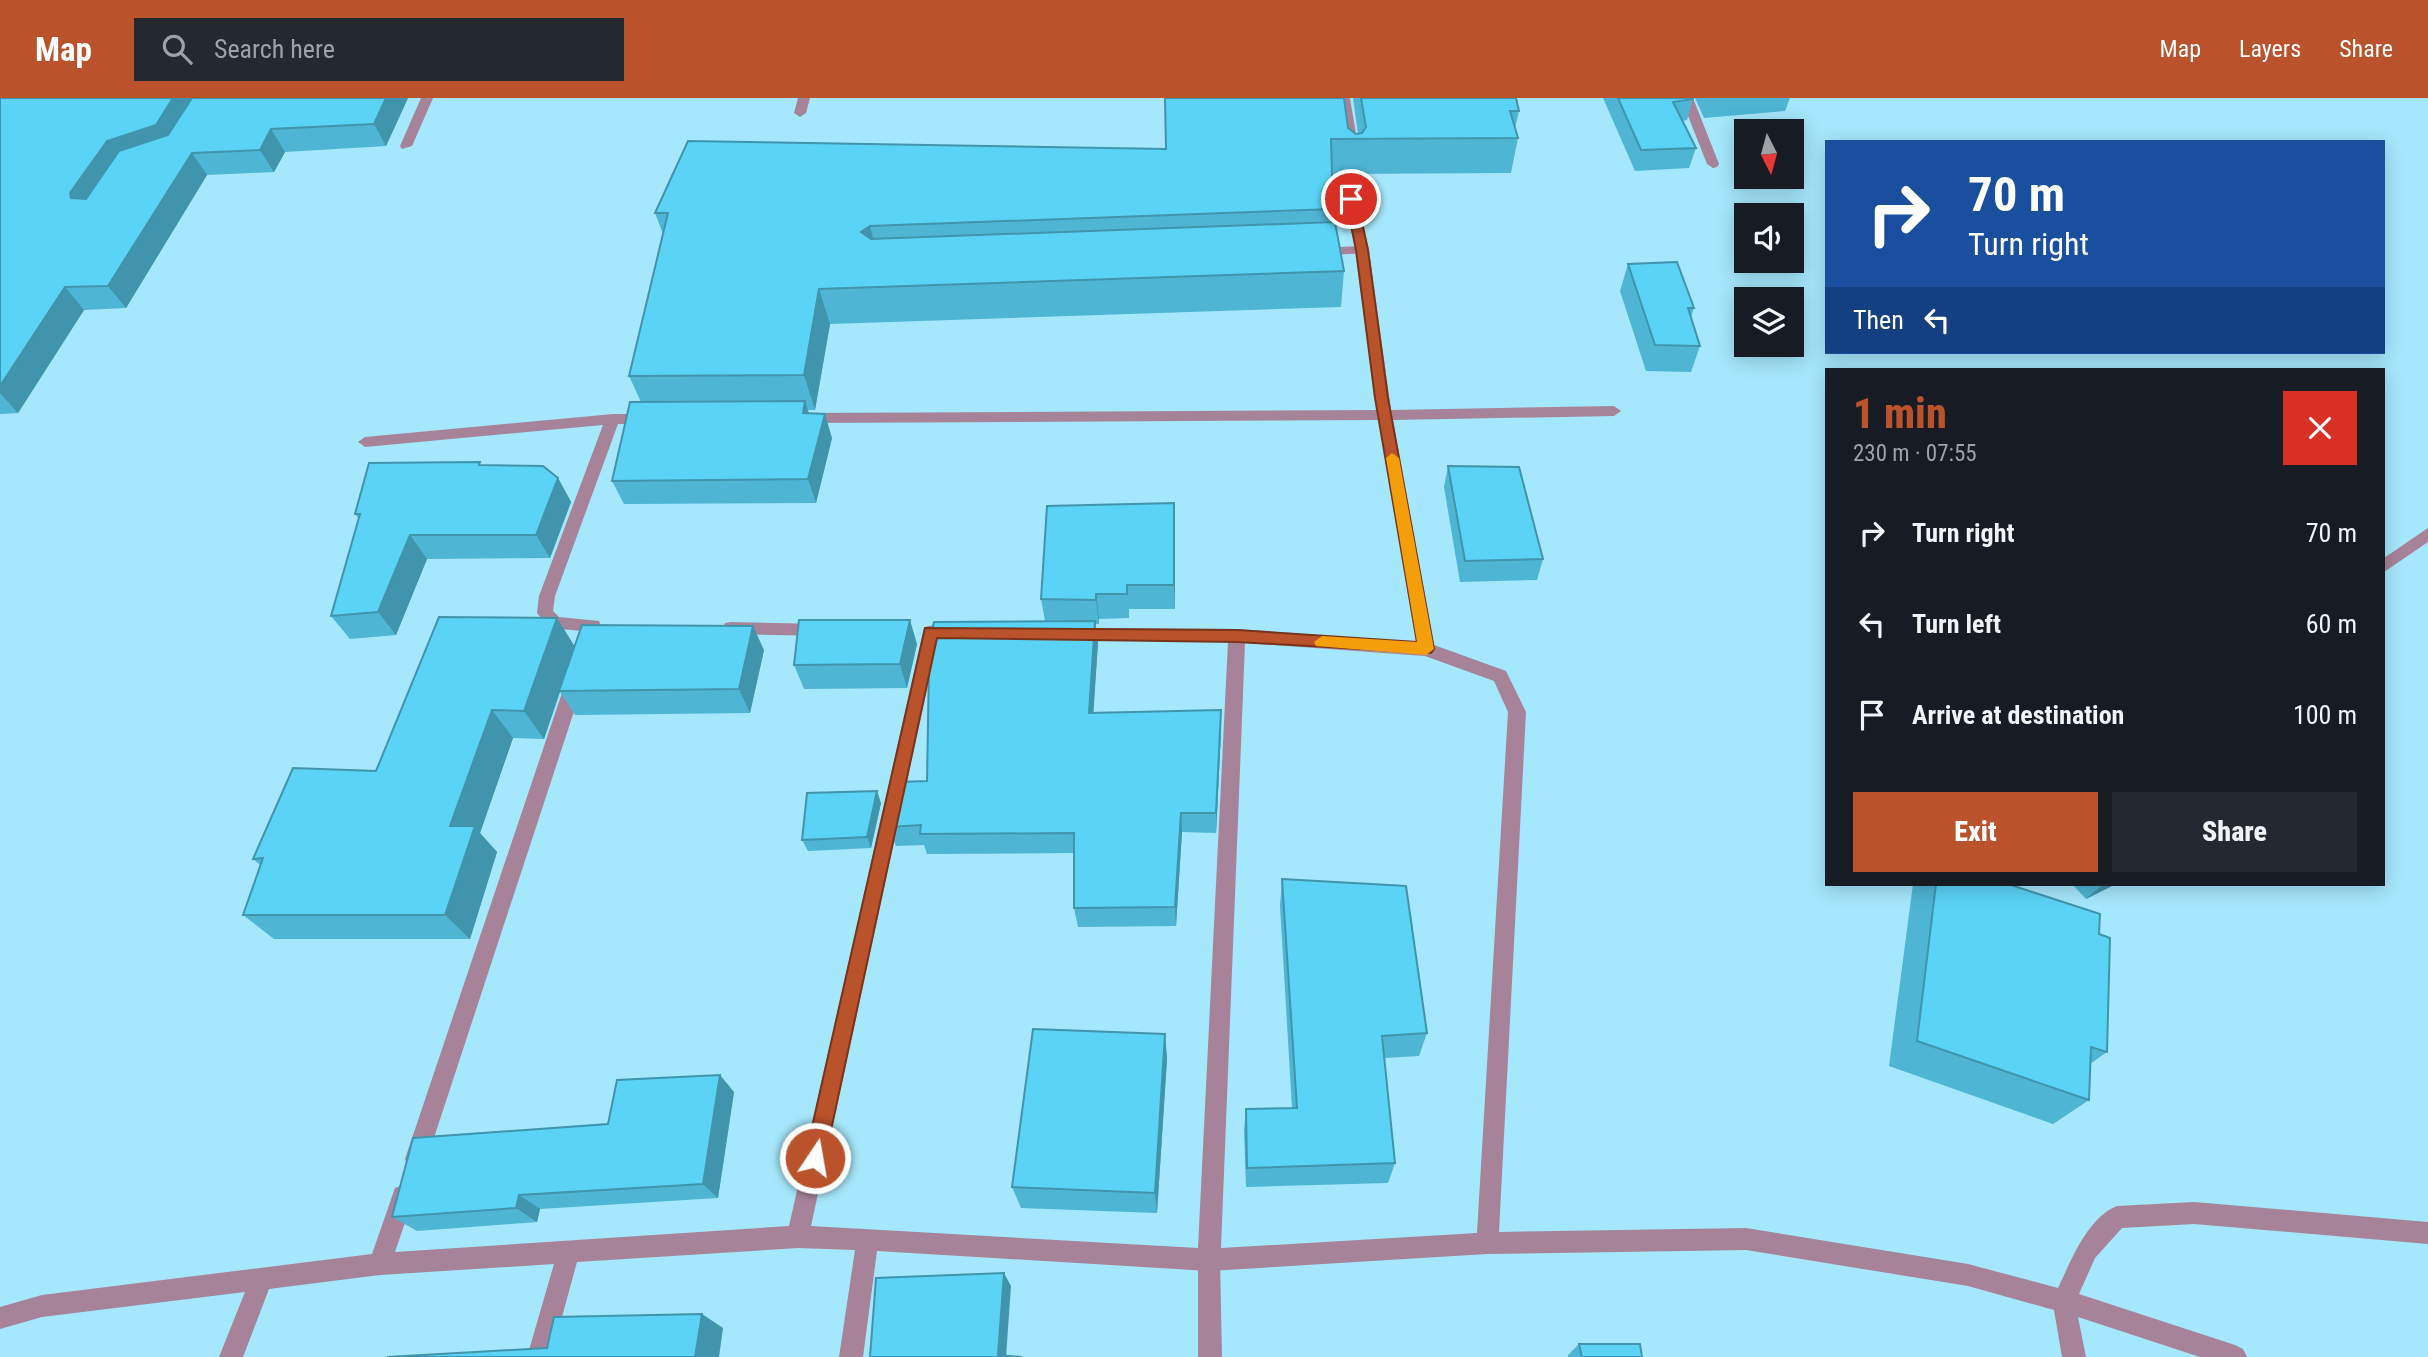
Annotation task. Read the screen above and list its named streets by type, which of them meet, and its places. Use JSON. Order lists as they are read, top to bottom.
{
  "north": "bottom",
  "page": {
    "header": "Map",
    "search": "Search here",
    "nav": ["Map", "Layers", "Share"],
    "turn": ["70 m", "Turn right"],
    "then": "Then",
    "heading": ["1 min", "230 m · 07:55"],
    "list": [
      {
        "name": "Turn right",
        "value": "70 m"
      },
      {
        "name": "Turn left",
        "value": "60 m"
      },
      {
        "name": "Arrive at destination",
        "value": "100 m"
      }
    ],
    "buttons": ["Exit", "Share"]
  }
}
